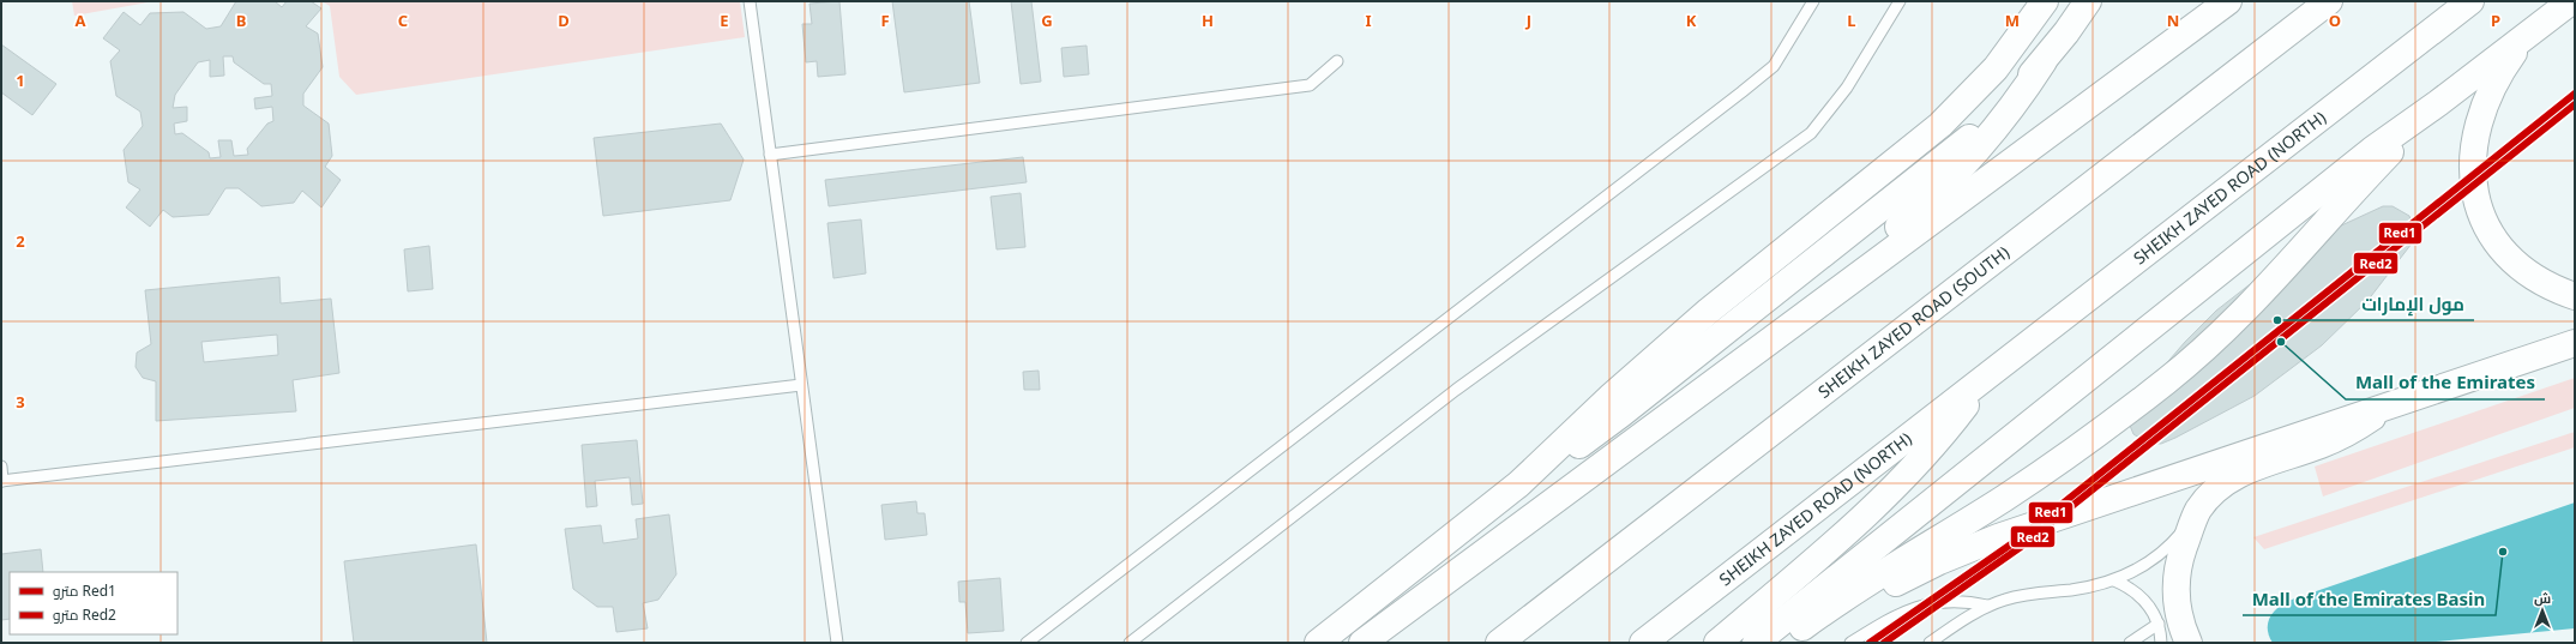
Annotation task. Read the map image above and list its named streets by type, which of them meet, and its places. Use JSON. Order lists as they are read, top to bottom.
{
  "streets": {
    "main road": ["SHEIKH ZAYED ROAD (NORTH)", "SHEIKH ZAYED ROAD (SOUTH)"]
  },
  "places": ["مول الإمارات", "Mall of the Emirates", "Mall of the Emirates Basin"],
  "lines": ["metro line Red1", "metro line Red2"],
  "legend": ["مترو Red1", "مترو Red2"],
  "north": "top",
  "grid": {
    "columns": [
      "A",
      "B",
      "C",
      "D",
      "E",
      "F",
      "G",
      "H",
      "I",
      "J",
      "K",
      "L",
      "M",
      "N",
      "O",
      "P"
    ],
    "rows": ["1", "2", "3"]
  }
}
